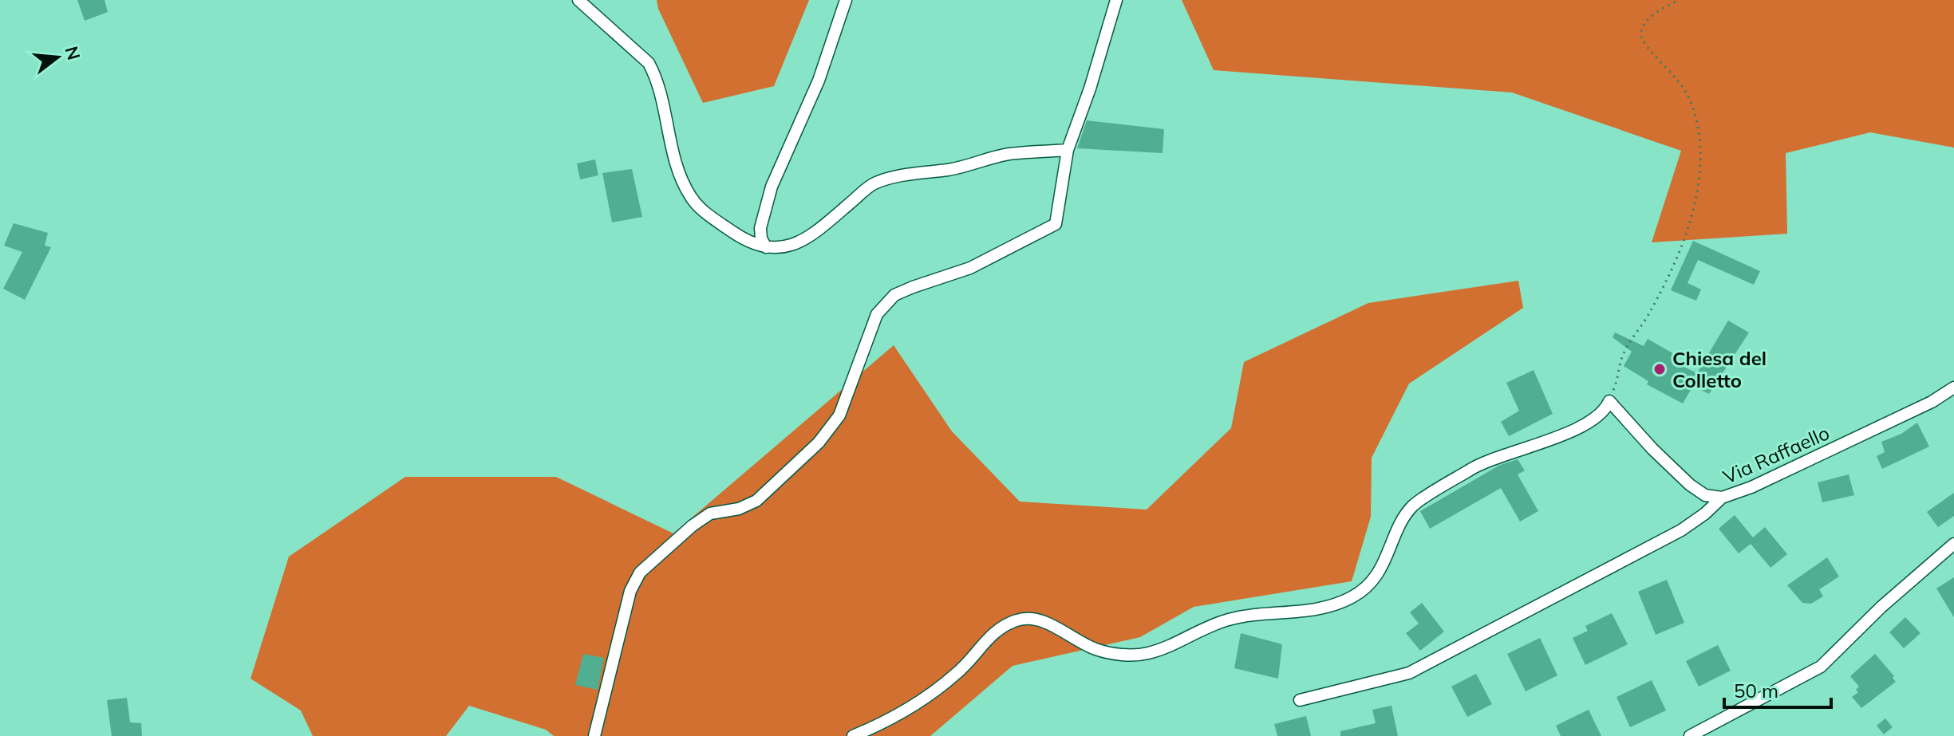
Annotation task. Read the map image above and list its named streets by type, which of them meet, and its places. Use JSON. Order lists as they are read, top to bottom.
{
  "streets": {
    "street": ["Via Raffaello"]
  },
  "places": ["Chiesa del Colletto"],
  "scale_bar": "50 m",
  "north": "right"
}
